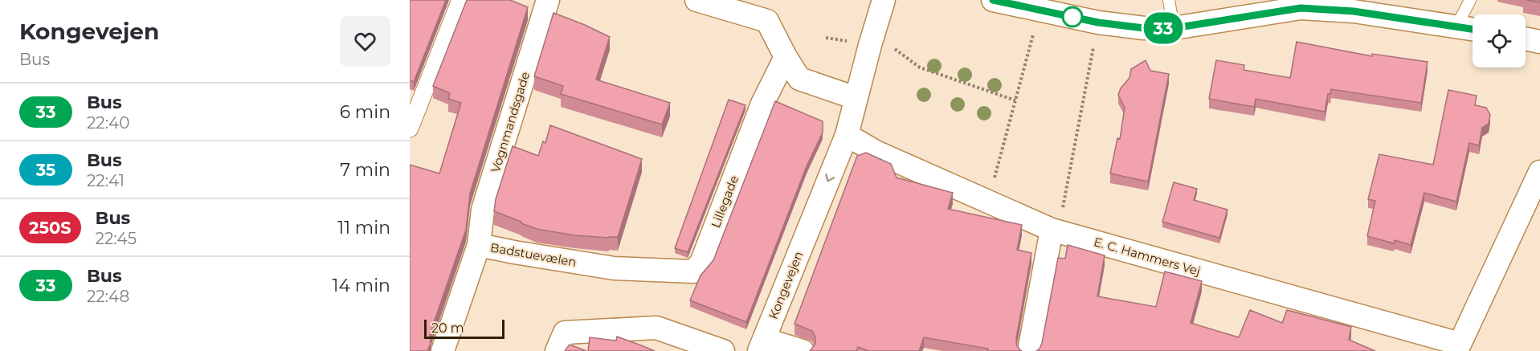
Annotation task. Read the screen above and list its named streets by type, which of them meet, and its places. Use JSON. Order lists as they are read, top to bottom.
{
  "streets": {
    "street": [
      "Vognmandsgade",
      "Lillegade",
      "Badstuevælen",
      "E. C. Hammers Vej",
      "Kongevejen"
    ]
  },
  "crossings": [
    ["Vognmandsgade", "Badstuevælen"],
    ["Lillegade", "Badstuevælen"],
    ["E. C. Hammers Vej", "Kongevejen"]
  ],
  "one_way": ["Kongevejen"],
  "lines": ["bus line 33"],
  "scale_bar": "20 m",
  "page": {
    "heading": ["Kongevejen", "Bus"],
    "on_map": "33",
    "list": [
      {
        "mark": "33",
        "name": "Bus",
        "note": "22:40",
        "value": "6 min"
      },
      {
        "mark": "35",
        "name": "Bus",
        "note": "22:41",
        "value": "7 min"
      },
      {
        "mark": "250S",
        "name": "Bus",
        "note": "22:45",
        "value": "11 min"
      },
      {
        "mark": "33",
        "name": "Bus",
        "note": "22:48",
        "value": "14 min"
      }
    ],
    "scale": "20 m"
  }
}
